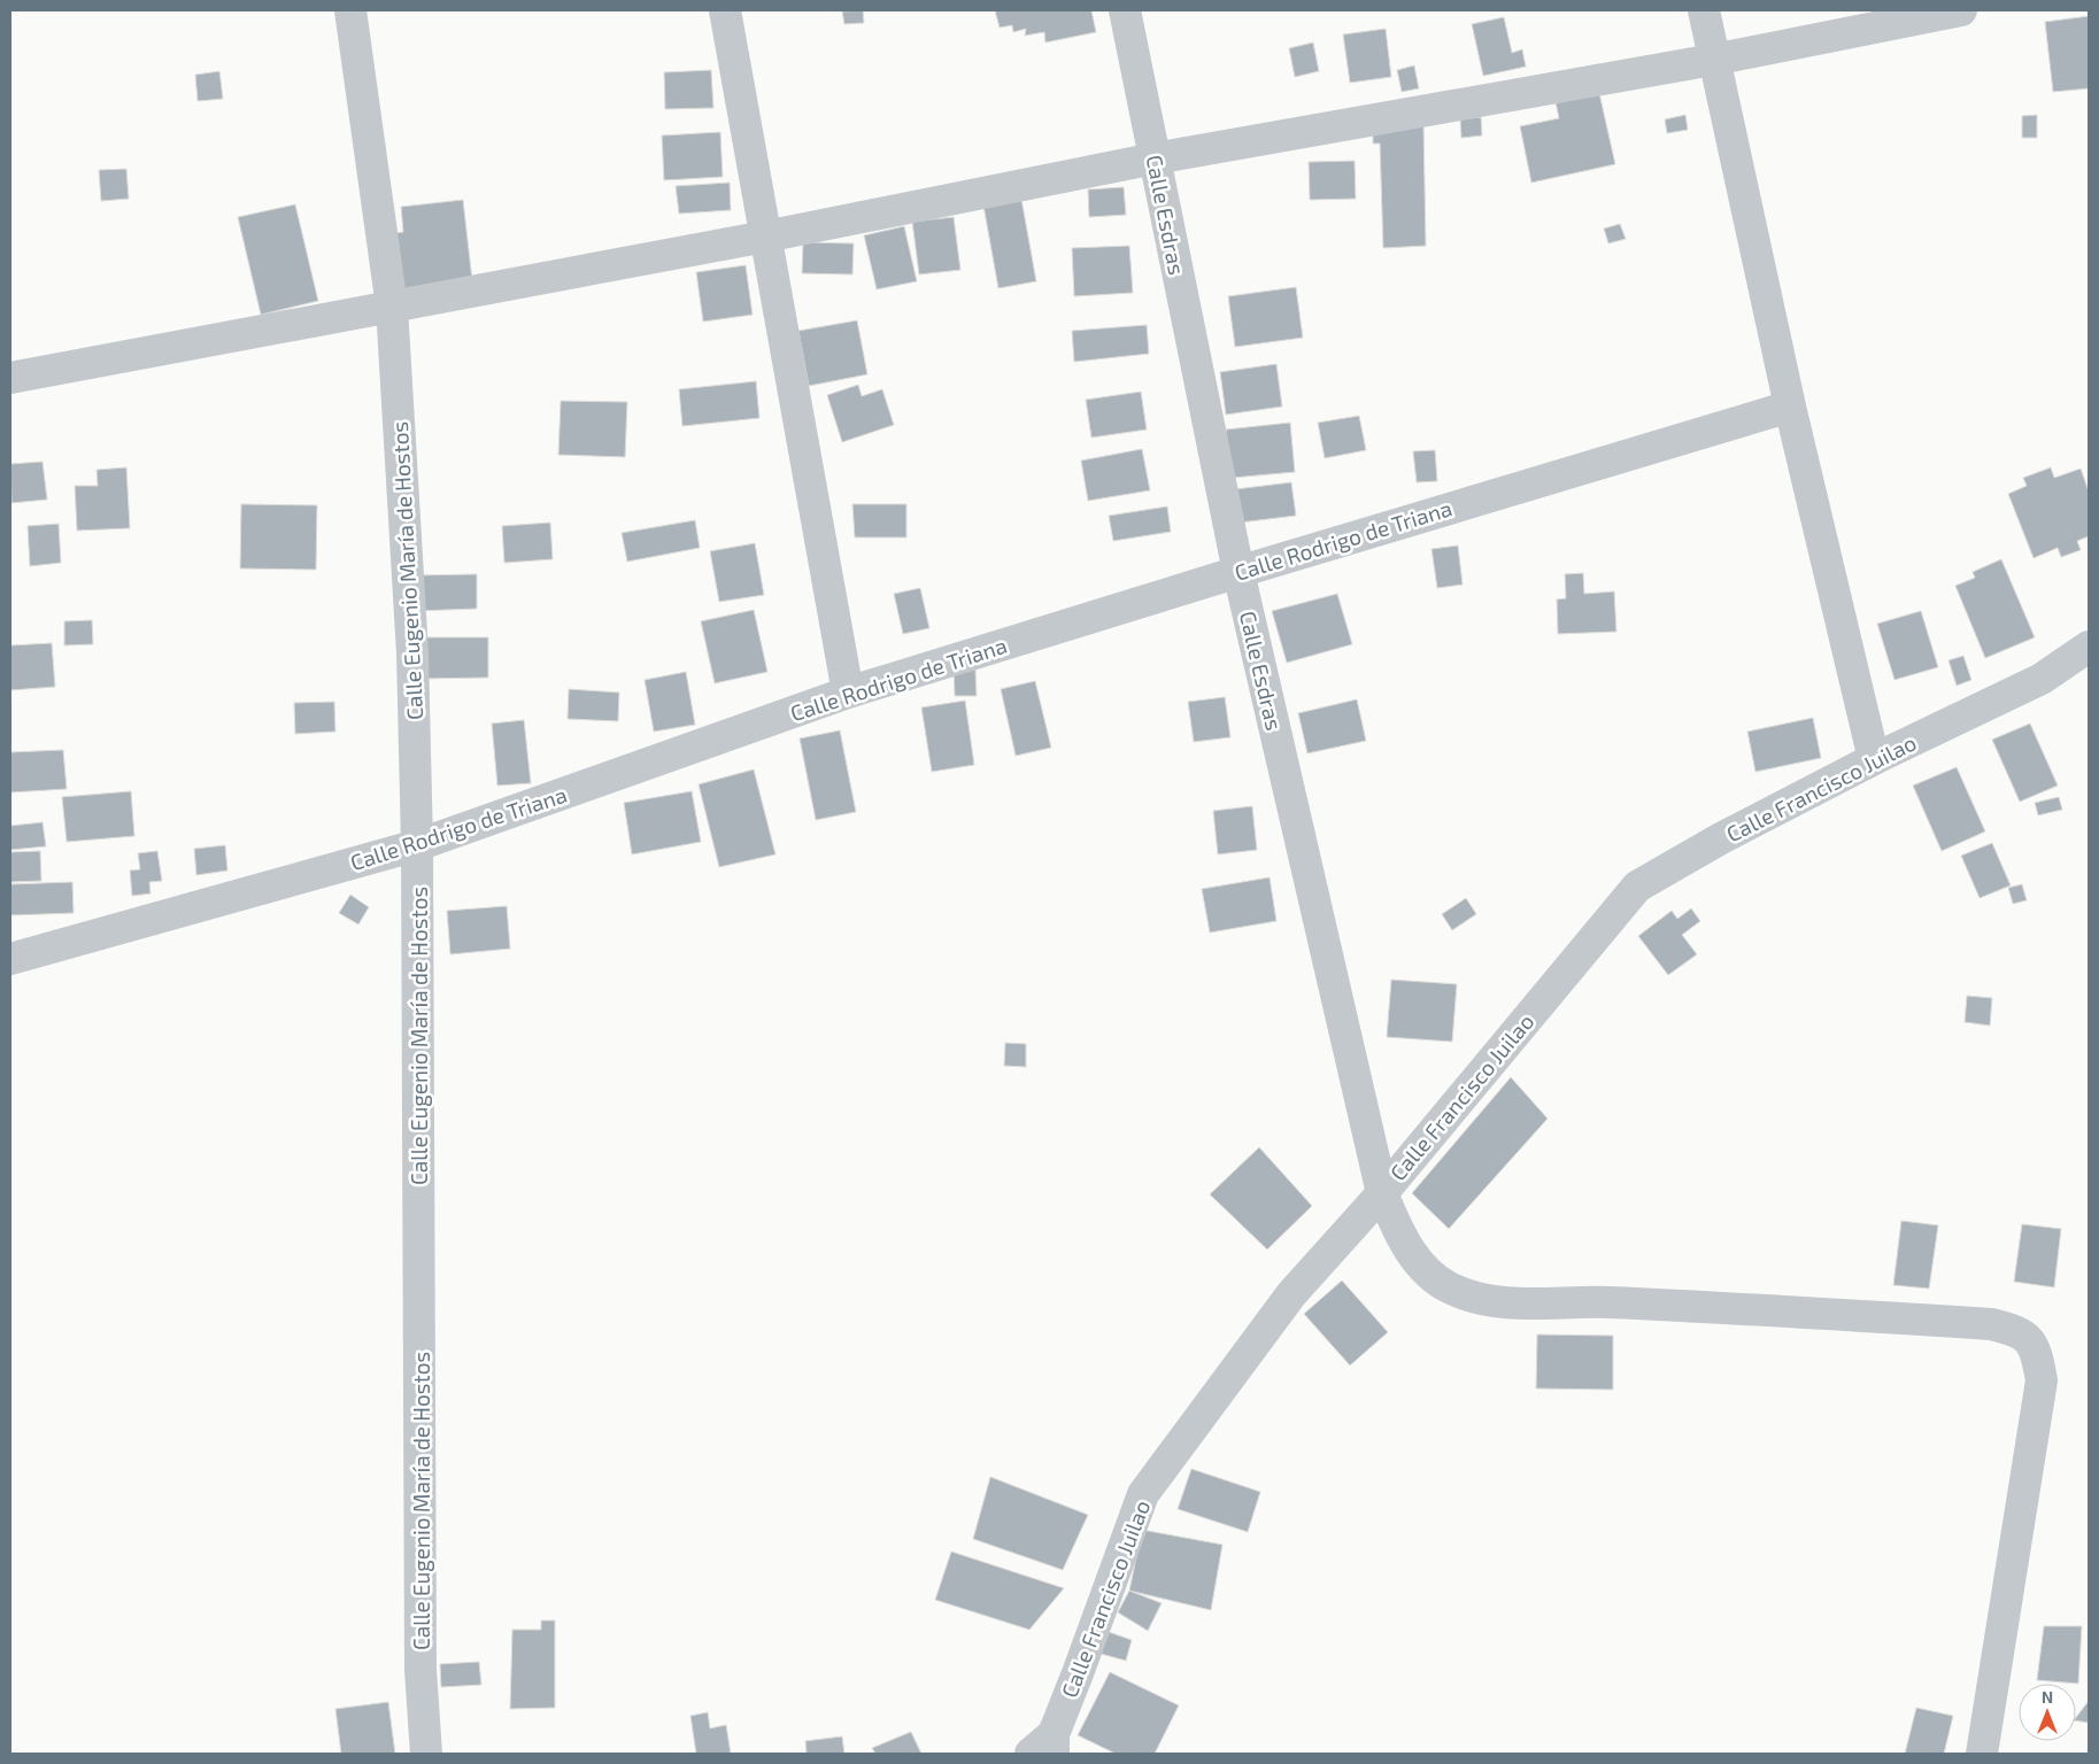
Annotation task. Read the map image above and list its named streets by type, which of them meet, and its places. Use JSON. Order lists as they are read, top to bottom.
{
  "streets": {
    "street": [
      "Calle Esdras",
      "Calle Rodrigo de Triana",
      "Calle Eugenio María de Hostos",
      "Calle Francisco Juilao"
    ]
  },
  "crossings": [
    ["Calle Esdras", "Calle Rodrigo de Triana"],
    ["Calle Esdras", "Calle Francisco Juilao"],
    ["Calle Rodrigo de Triana", "Calle Eugenio María de Hostos"]
  ],
  "north": "top"
}
